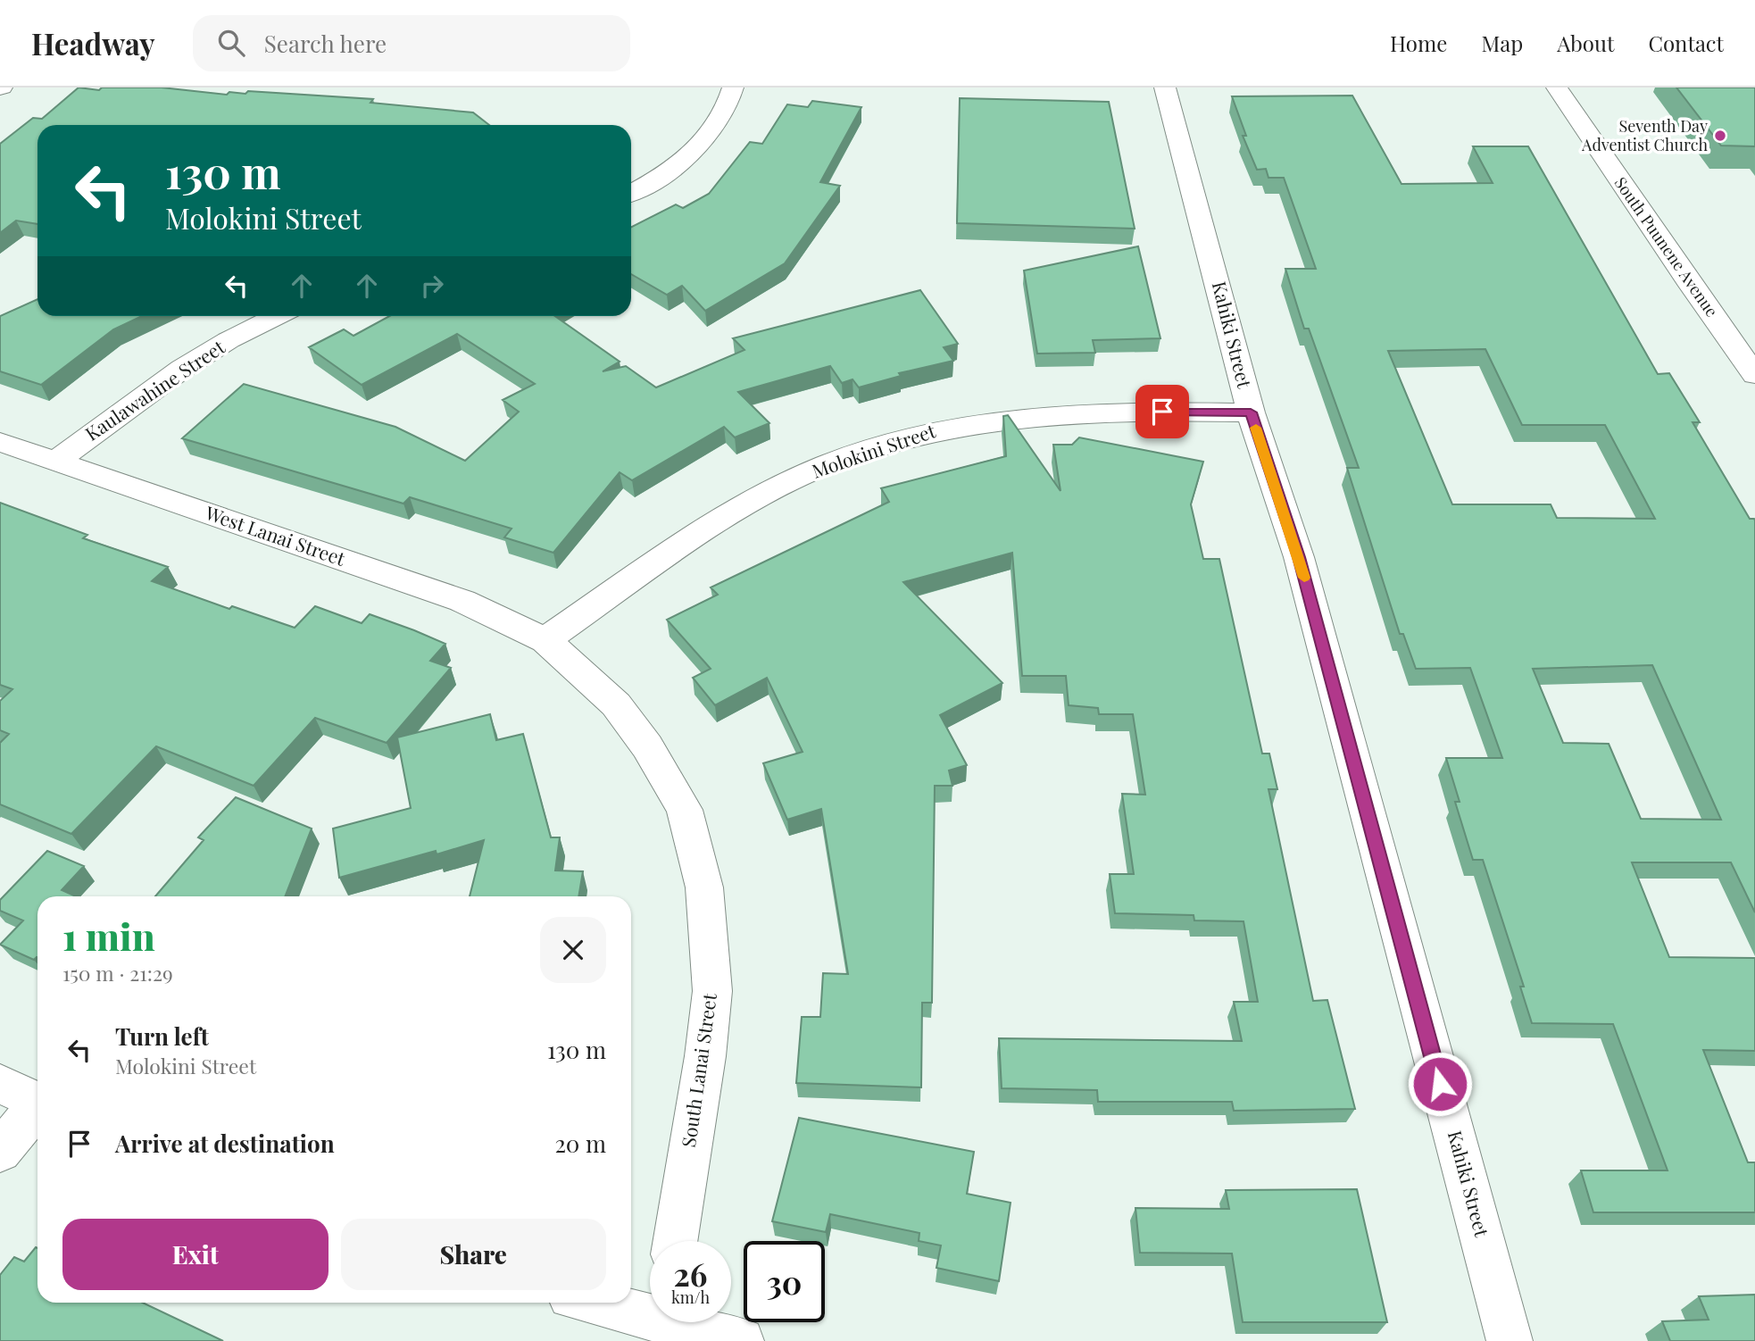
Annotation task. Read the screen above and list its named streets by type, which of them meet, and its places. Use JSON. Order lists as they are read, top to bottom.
{
  "streets": {
    "street": [
      "South Puunene Avenue",
      "Kahiki Street",
      "Kaulawahine Street",
      "Molokini Street",
      "West Lanai Street",
      "South Lanai Street"
    ]
  },
  "crossings": [
    ["Kahiki Street", "Molokini Street"],
    ["Kaulawahine Street", "West Lanai Street"],
    ["Molokini Street", "West Lanai Street"],
    ["Molokini Street", "South Lanai Street"],
    ["West Lanai Street", "South Lanai Street"]
  ],
  "places": ["Seventh Day Adventist Church"],
  "page": {
    "header": "Headway",
    "search": "Search here",
    "nav": [
      "Home",
      "Map",
      "About",
      "Contact"
    ],
    "turn": ["130 m", "Molokini Street"],
    "heading": ["1 min", "150 m · 21:29"],
    "list": [
      {
        "name": "Turn left",
        "note": "Molokini Street",
        "value": "130 m"
      },
      {
        "name": "Arrive at destination",
        "value": "20 m"
      }
    ],
    "buttons": ["Exit", "Share"],
    "speed": "26 km/h",
    "limit": "30"
  }
}
